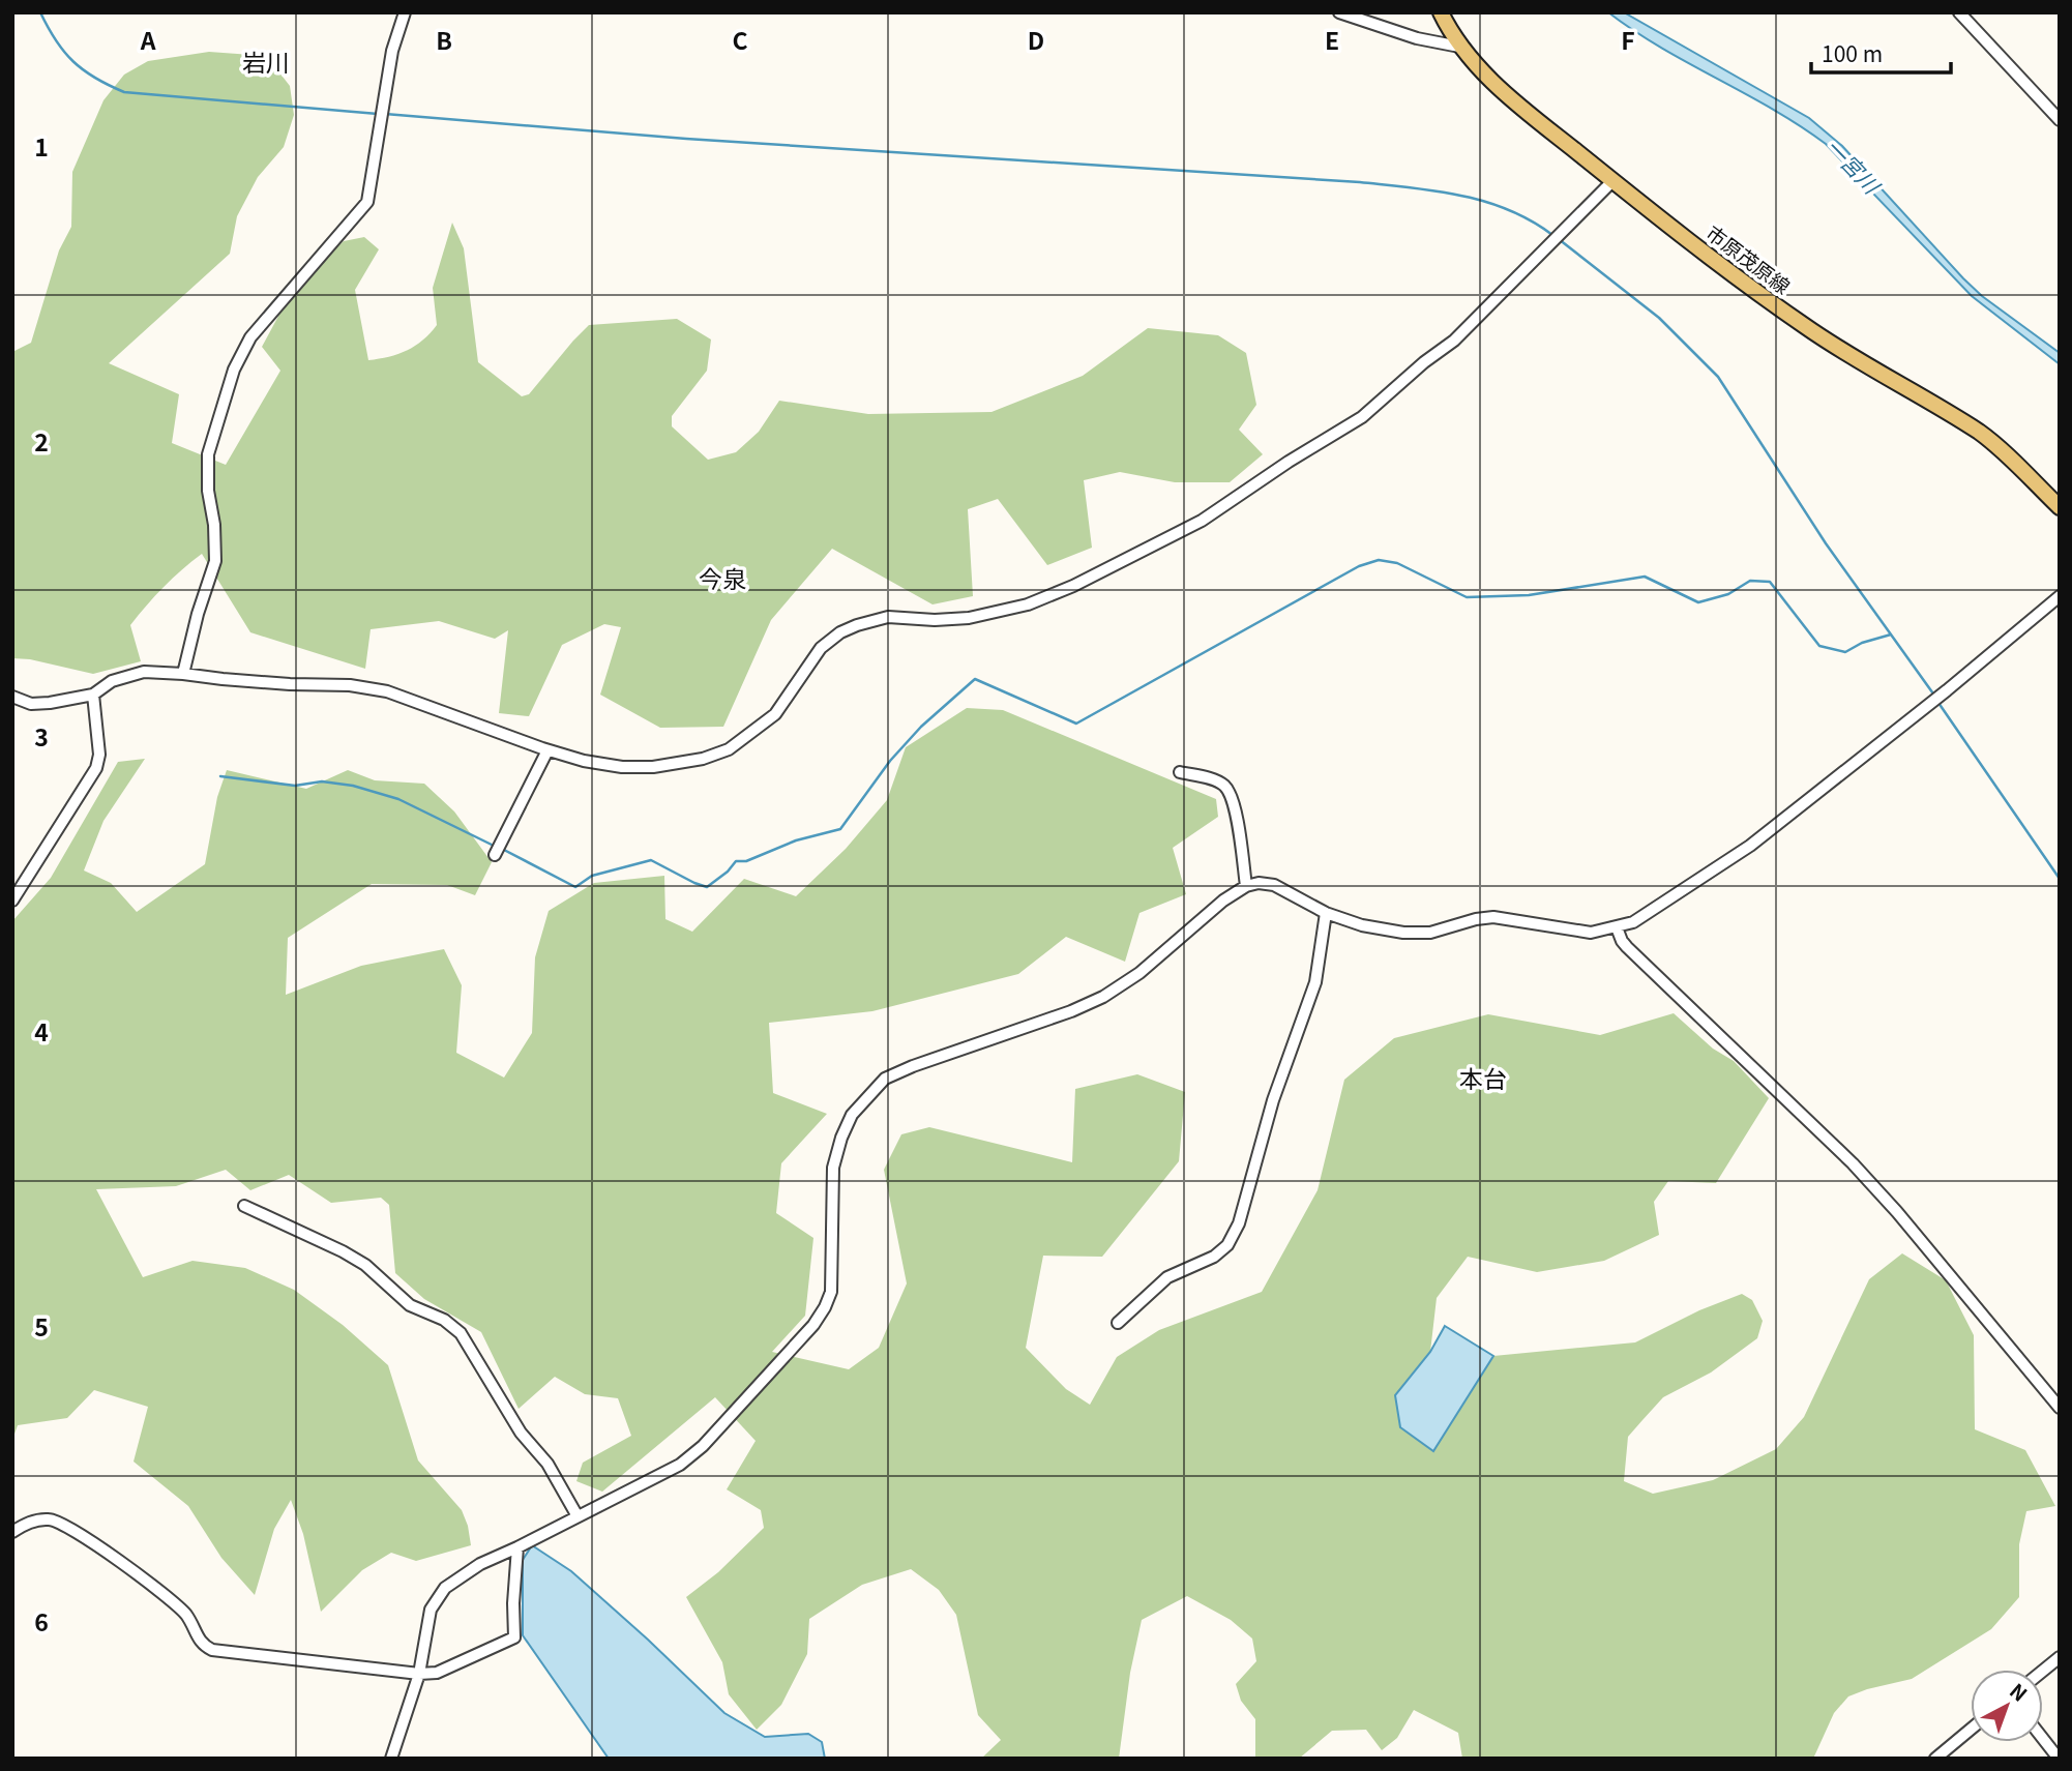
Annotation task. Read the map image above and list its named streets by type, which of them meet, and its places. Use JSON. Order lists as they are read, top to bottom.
{
  "streets": {
    "main road": ["市原茂原線"]
  },
  "districts": ["岩川", "今泉", "本台"],
  "water": ["一宮川"],
  "scale_bar": "100 m",
  "north": "top right",
  "grid": {
    "columns": [
      "A",
      "B",
      "C",
      "D",
      "E",
      "F"
    ],
    "rows": [
      "1",
      "2",
      "3",
      "4",
      "5",
      "6"
    ]
  }
}
